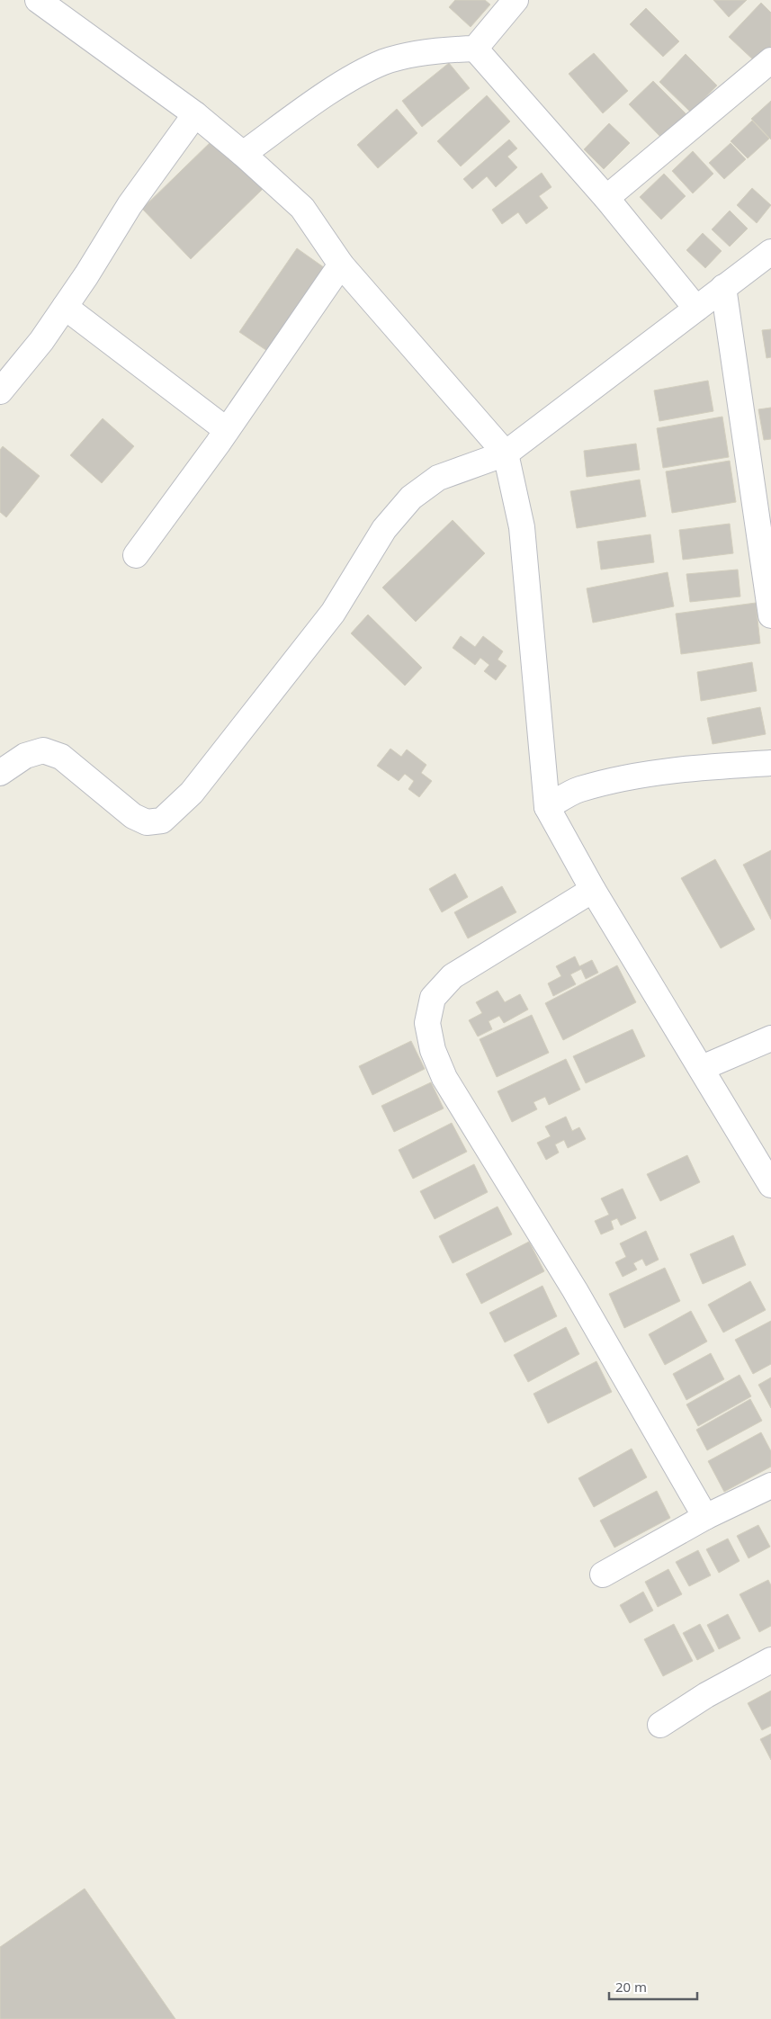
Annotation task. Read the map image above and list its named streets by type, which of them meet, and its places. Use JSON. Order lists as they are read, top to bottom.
{
  "scale_bar": "20 m"
}
